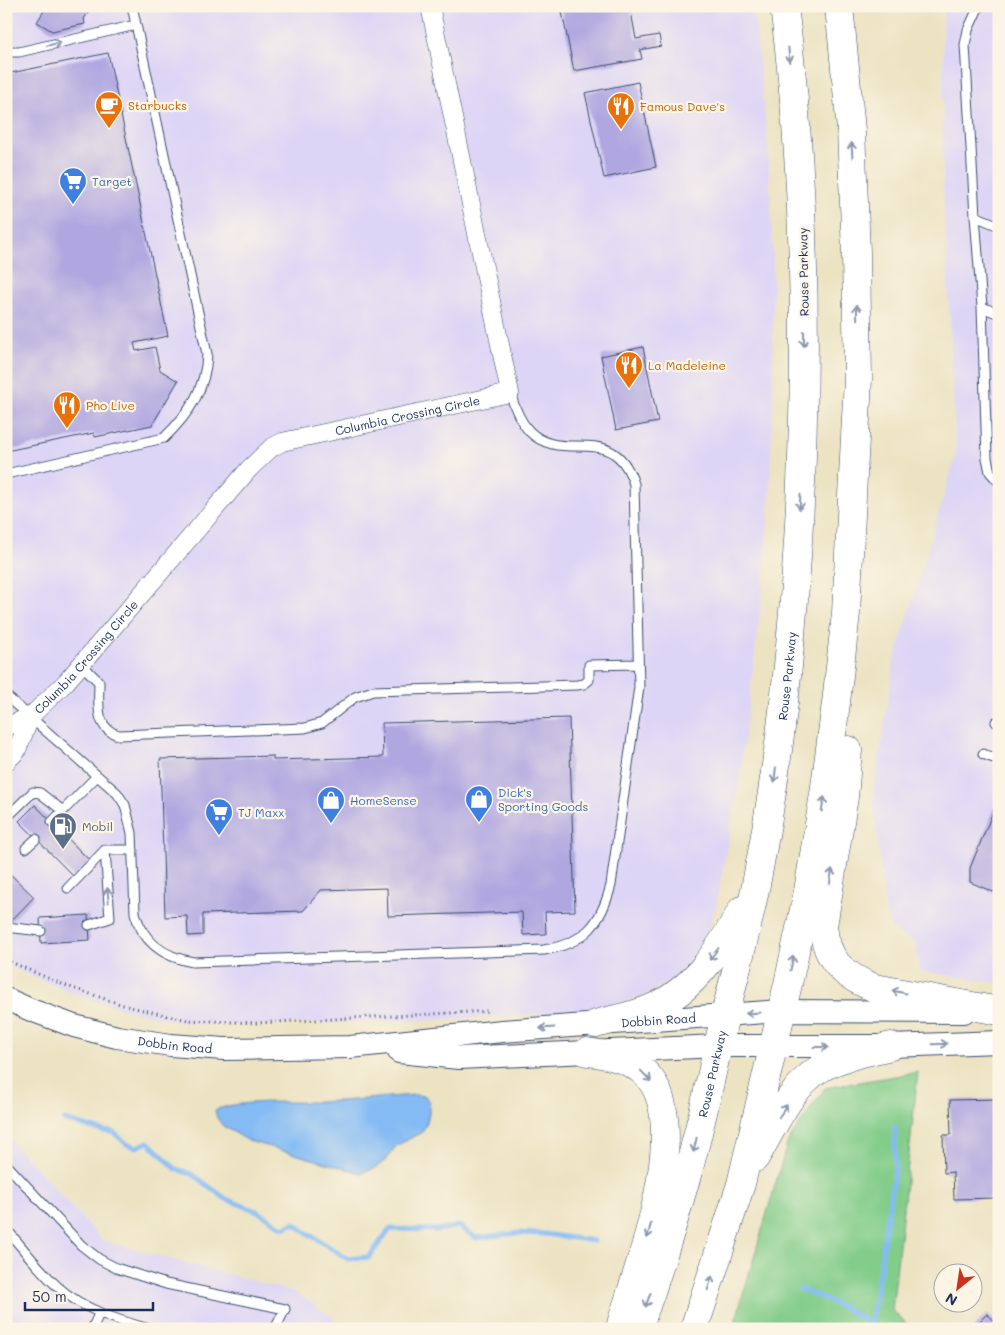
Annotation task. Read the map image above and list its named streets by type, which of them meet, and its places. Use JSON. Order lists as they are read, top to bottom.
{
  "streets": {
    "main road": ["Rouse Parkway"],
    "street": ["Columbia Crossing Circle", "Dobbin Road"]
  },
  "crossings": [
    ["Rouse Parkway", "Dobbin Road"]
  ],
  "places": {
    "cafe": ["Starbucks"],
    "restaurant": ["Famous Dave's", "La Madeleine", "Pho Live"],
    "supermarket": ["Target", "TJ Maxx"],
    "shop": ["Dick's Sporting Goods", "HomeSense"],
    "fuel station": ["Mobil"]
  },
  "scale_bar": "50 m",
  "north": "bottom left"
}
